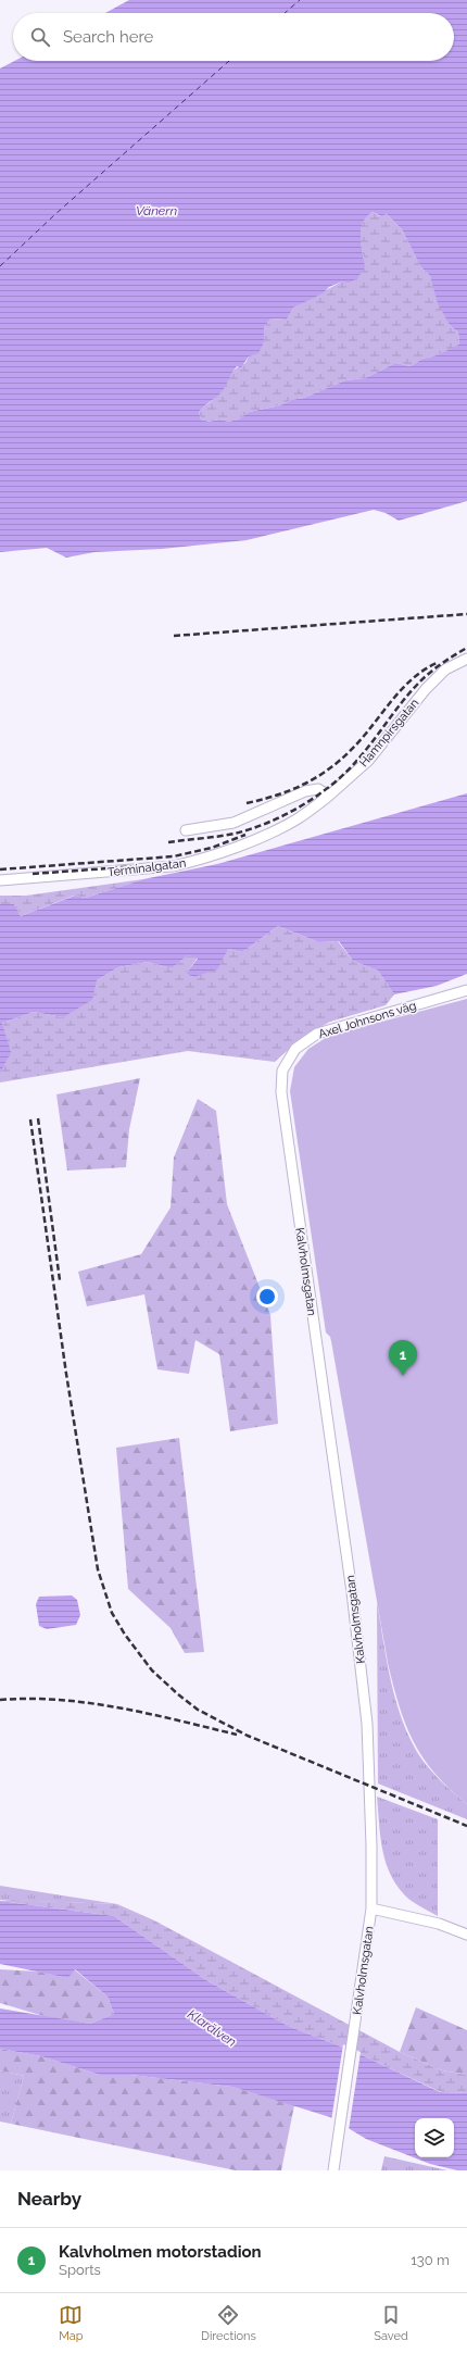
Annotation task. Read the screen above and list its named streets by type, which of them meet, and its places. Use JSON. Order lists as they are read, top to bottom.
{
  "streets": {
    "street": [
      "Hamnpirsgatan",
      "Terminalgatan",
      "Axel Johnsons väg",
      "Kalvholmsgatan"
    ]
  },
  "crossings": [
    ["Hamnpirsgatan", "Terminalgatan"],
    ["Axel Johnsons väg", "Kalvholmsgatan"]
  ],
  "water": ["Vänern", "Klarälven"],
  "page": {
    "search": "Search here",
    "pins": "1",
    "heading": "Nearby",
    "list": [
      {
        "mark": "1",
        "name": "Kalvholmen motorstadion",
        "note": "Sports",
        "value": "130 m"
      }
    ],
    "nav": ["Map", "Directions", "Saved"]
  }
}
